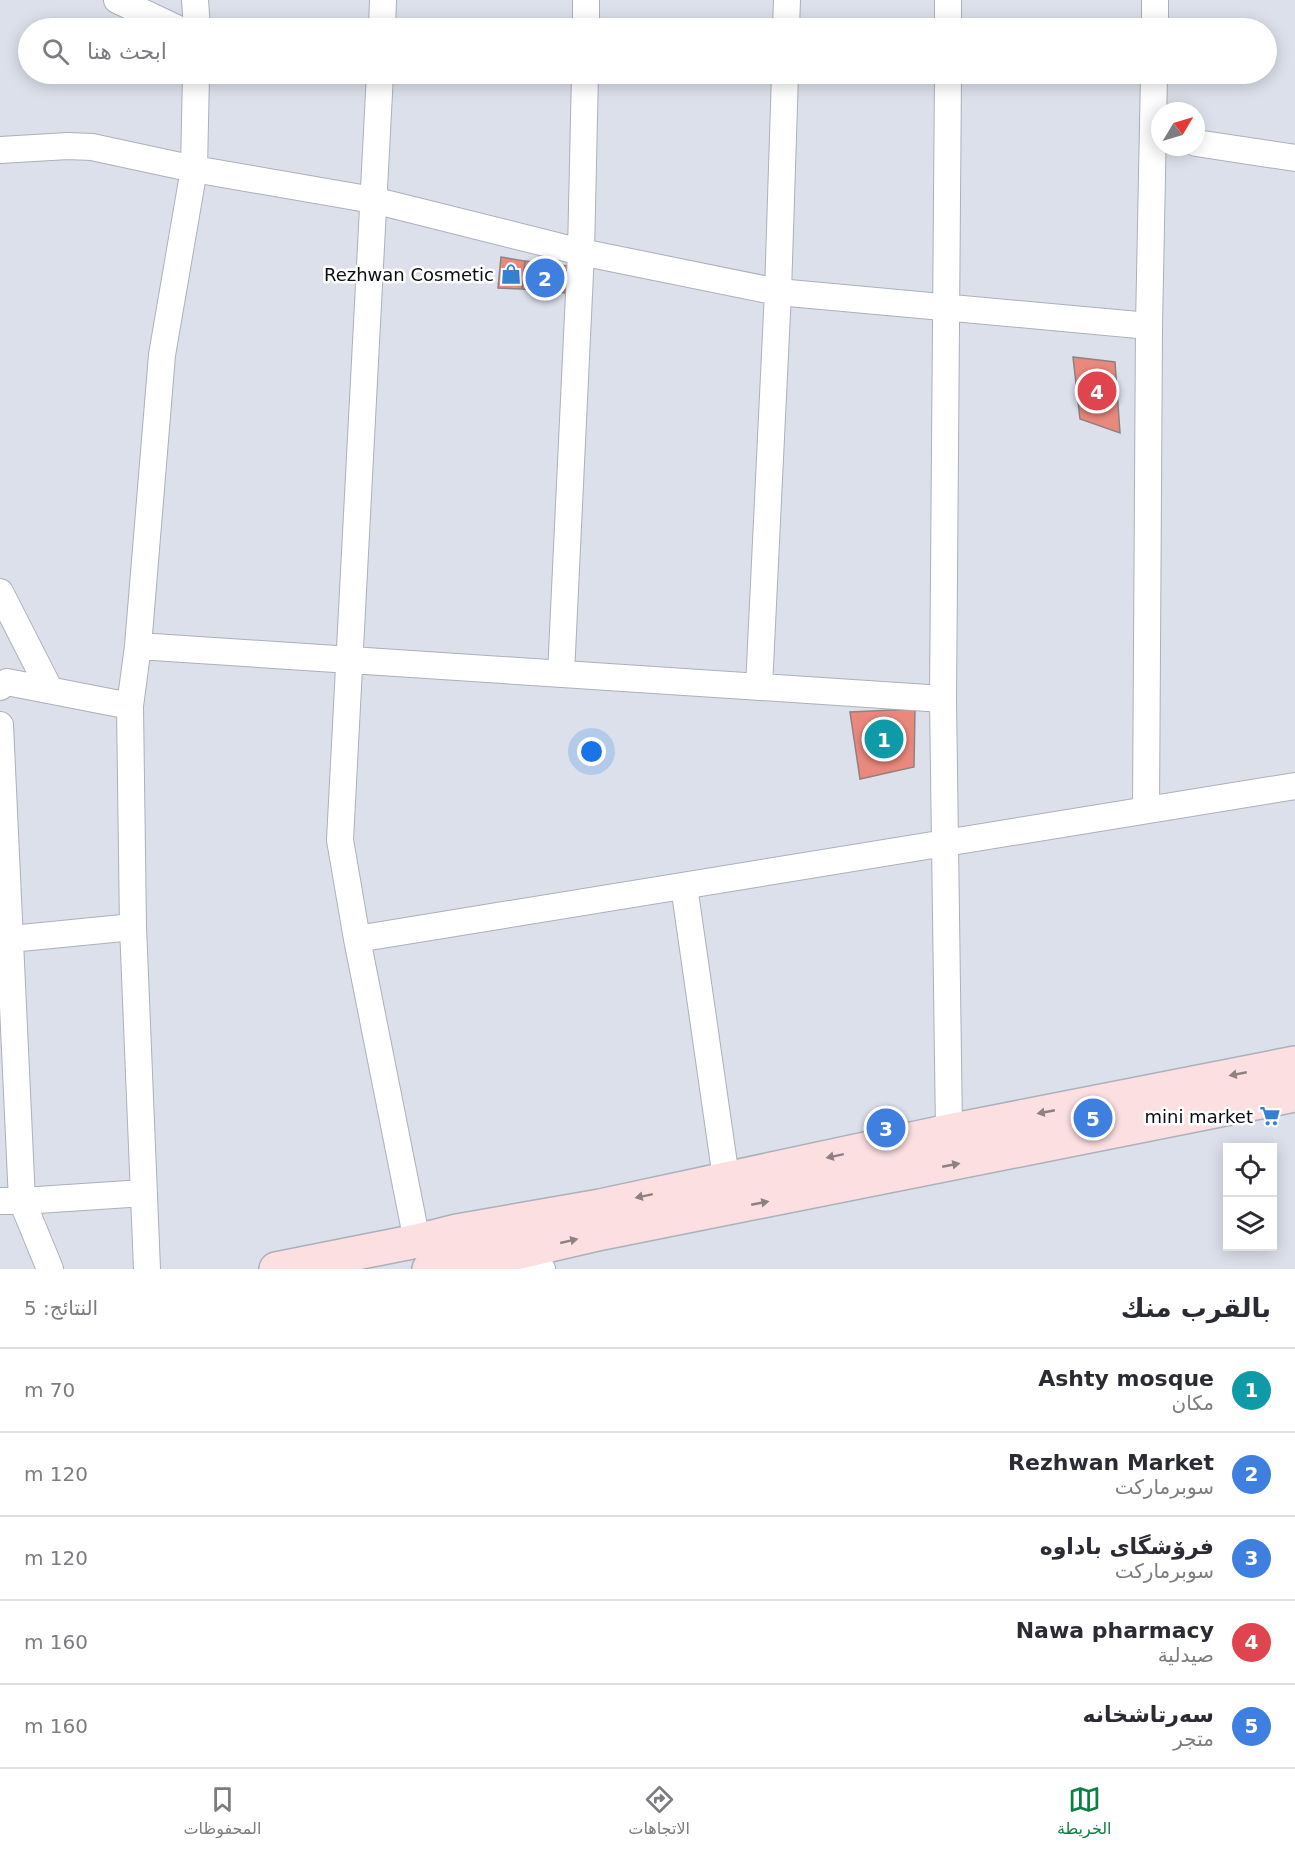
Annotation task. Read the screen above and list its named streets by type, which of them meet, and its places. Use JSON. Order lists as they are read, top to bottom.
{
  "places": {
    "shop": ["Rezhwan Cosmetic"],
    "supermarket": ["mini market"]
  },
  "north": "top right",
  "page": {
    "search": "ابحث هنا",
    "pins": [
      "2",
      "4",
      "1",
      "5",
      "3"
    ],
    "heading": ["بالقرب منك", "النتائج: 5"],
    "list": [
      {
        "mark": "1",
        "name": "Ashty mosque",
        "note": "مكان",
        "value": "70 m"
      },
      {
        "mark": "2",
        "name": "Rezhwan Market",
        "note": "سوبرماركت",
        "value": "120 m"
      },
      {
        "mark": "3",
        "name": "فرۆشگای باداوە",
        "note": "سوبرماركت",
        "value": "120 m"
      },
      {
        "mark": "4",
        "name": "Nawa pharmacy",
        "note": "صيدلية",
        "value": "160 m"
      },
      {
        "mark": "5",
        "name": "سەرتاشخانە",
        "note": "متجر",
        "value": "160 m"
      }
    ],
    "nav": ["الخريطة", "الاتجاهات", "المحفوظات"]
  }
}
